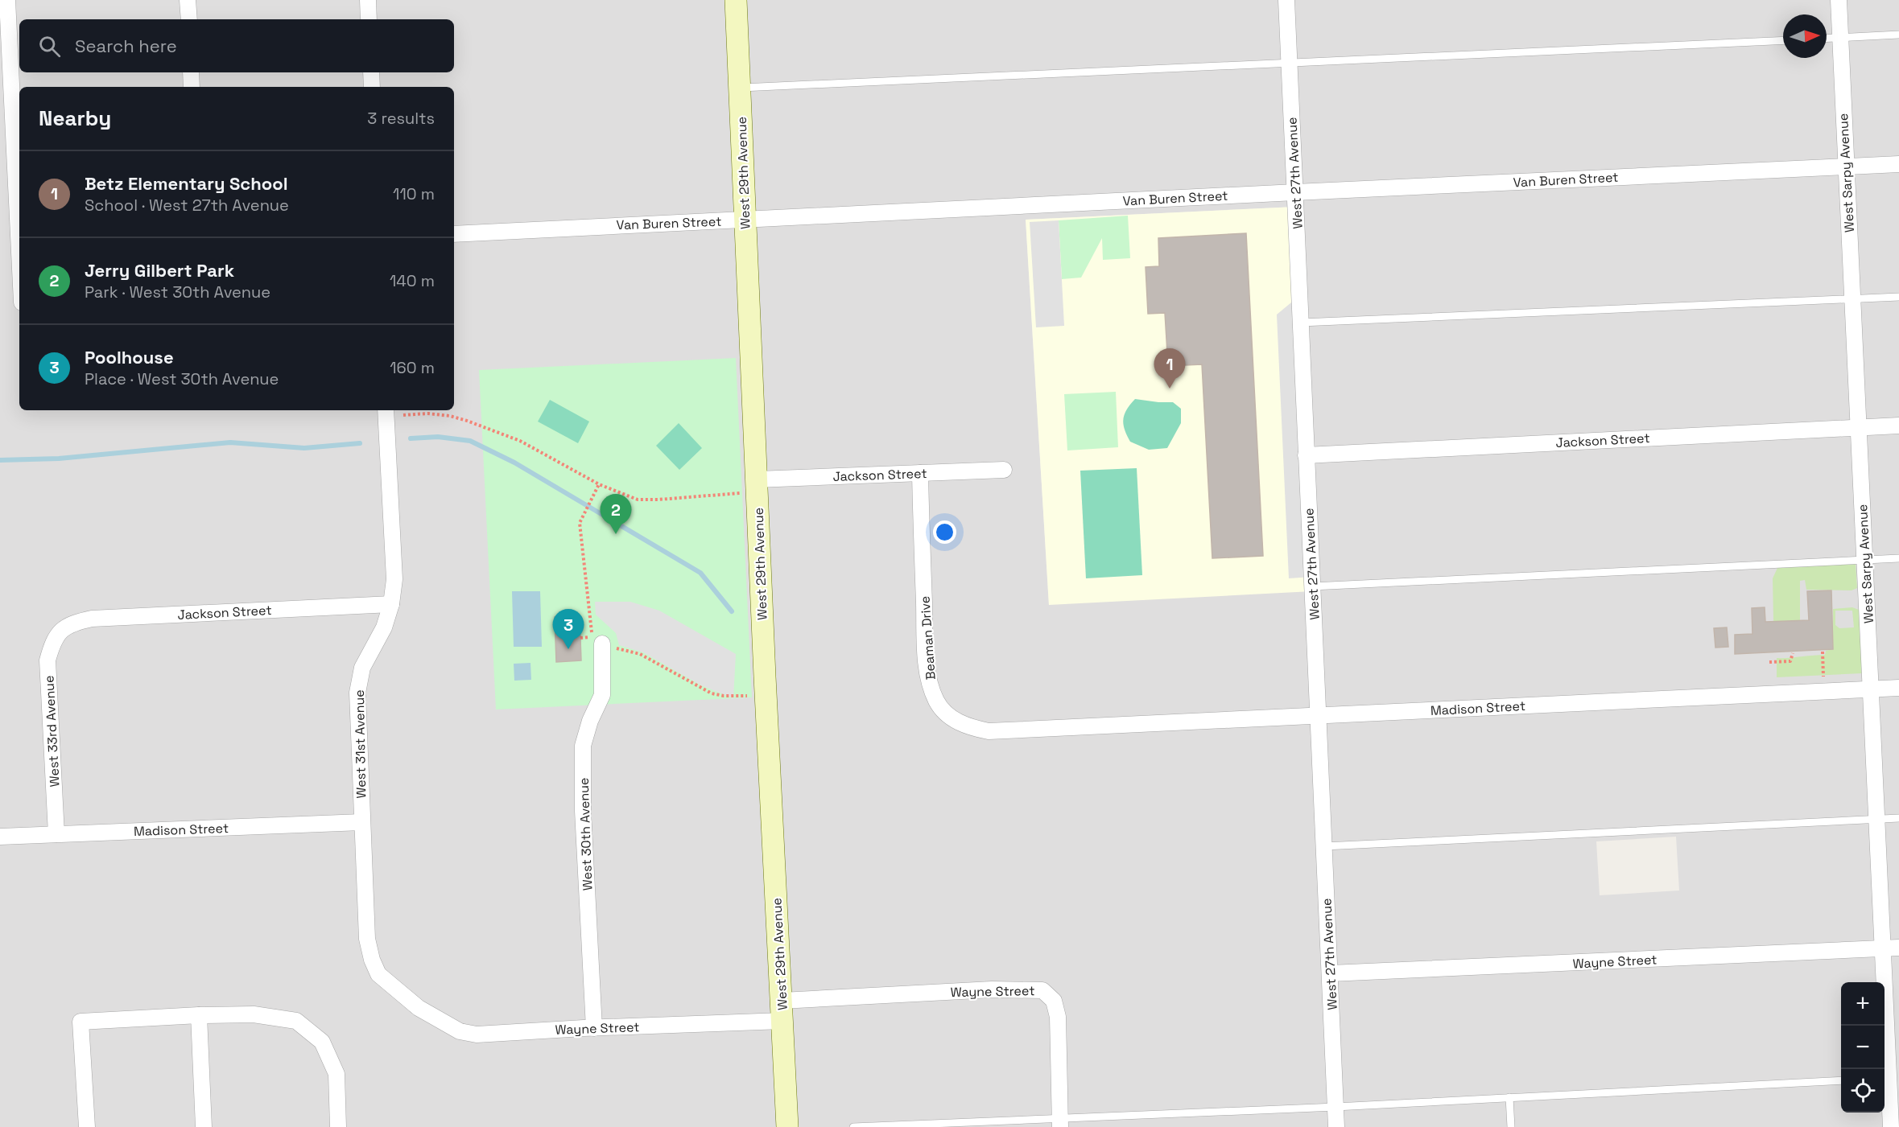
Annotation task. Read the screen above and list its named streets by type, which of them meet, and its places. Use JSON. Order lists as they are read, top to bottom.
{
  "streets": {
    "street": [
      "West 29th Avenue",
      "West 27th Avenue",
      "West Sarpy Avenue",
      "Van Buren Street",
      "Jackson Street",
      "Beaman Drive",
      "Madison Street",
      "West 33rd Avenue",
      "West 31st Avenue",
      "West 30th Avenue",
      "Wayne Street"
    ]
  },
  "crossings": [
    ["West 29th Avenue", "Van Buren Street"],
    ["West 29th Avenue", "Jackson Street"],
    ["West 29th Avenue", "Wayne Street"],
    ["West 27th Avenue", "Van Buren Street"],
    ["West 27th Avenue", "Jackson Street"],
    ["West 27th Avenue", "Madison Street"],
    ["West 27th Avenue", "Wayne Street"],
    ["West Sarpy Avenue", "Van Buren Street"],
    ["West Sarpy Avenue", "Jackson Street"],
    ["West Sarpy Avenue", "Madison Street"],
    ["West Sarpy Avenue", "Wayne Street"],
    ["Jackson Street", "Beaman Drive"],
    ["Jackson Street", "West 33rd Avenue"],
    ["Jackson Street", "West 31st Avenue"],
    ["Beaman Drive", "Madison Street"],
    ["Madison Street", "West 33rd Avenue"],
    ["Madison Street", "West 31st Avenue"],
    ["West 31st Avenue", "Wayne Street"],
    ["West 30th Avenue", "Wayne Street"]
  ],
  "north": "right",
  "page": {
    "search": "Search here",
    "heading": ["Nearby", "3 results"],
    "list": [
      {
        "mark": "1",
        "name": "Betz Elementary School",
        "note": "School · West 27th Avenue",
        "value": "110 m"
      },
      {
        "mark": "2",
        "name": "Jerry Gilbert Park",
        "note": "Park · West 30th Avenue",
        "value": "140 m"
      },
      {
        "mark": "3",
        "name": "Poolhouse",
        "note": "Place · West 30th Avenue",
        "value": "160 m"
      }
    ],
    "pins": ["1", "2", "3"],
    "map_buttons": ["+", "−"]
  }
}
